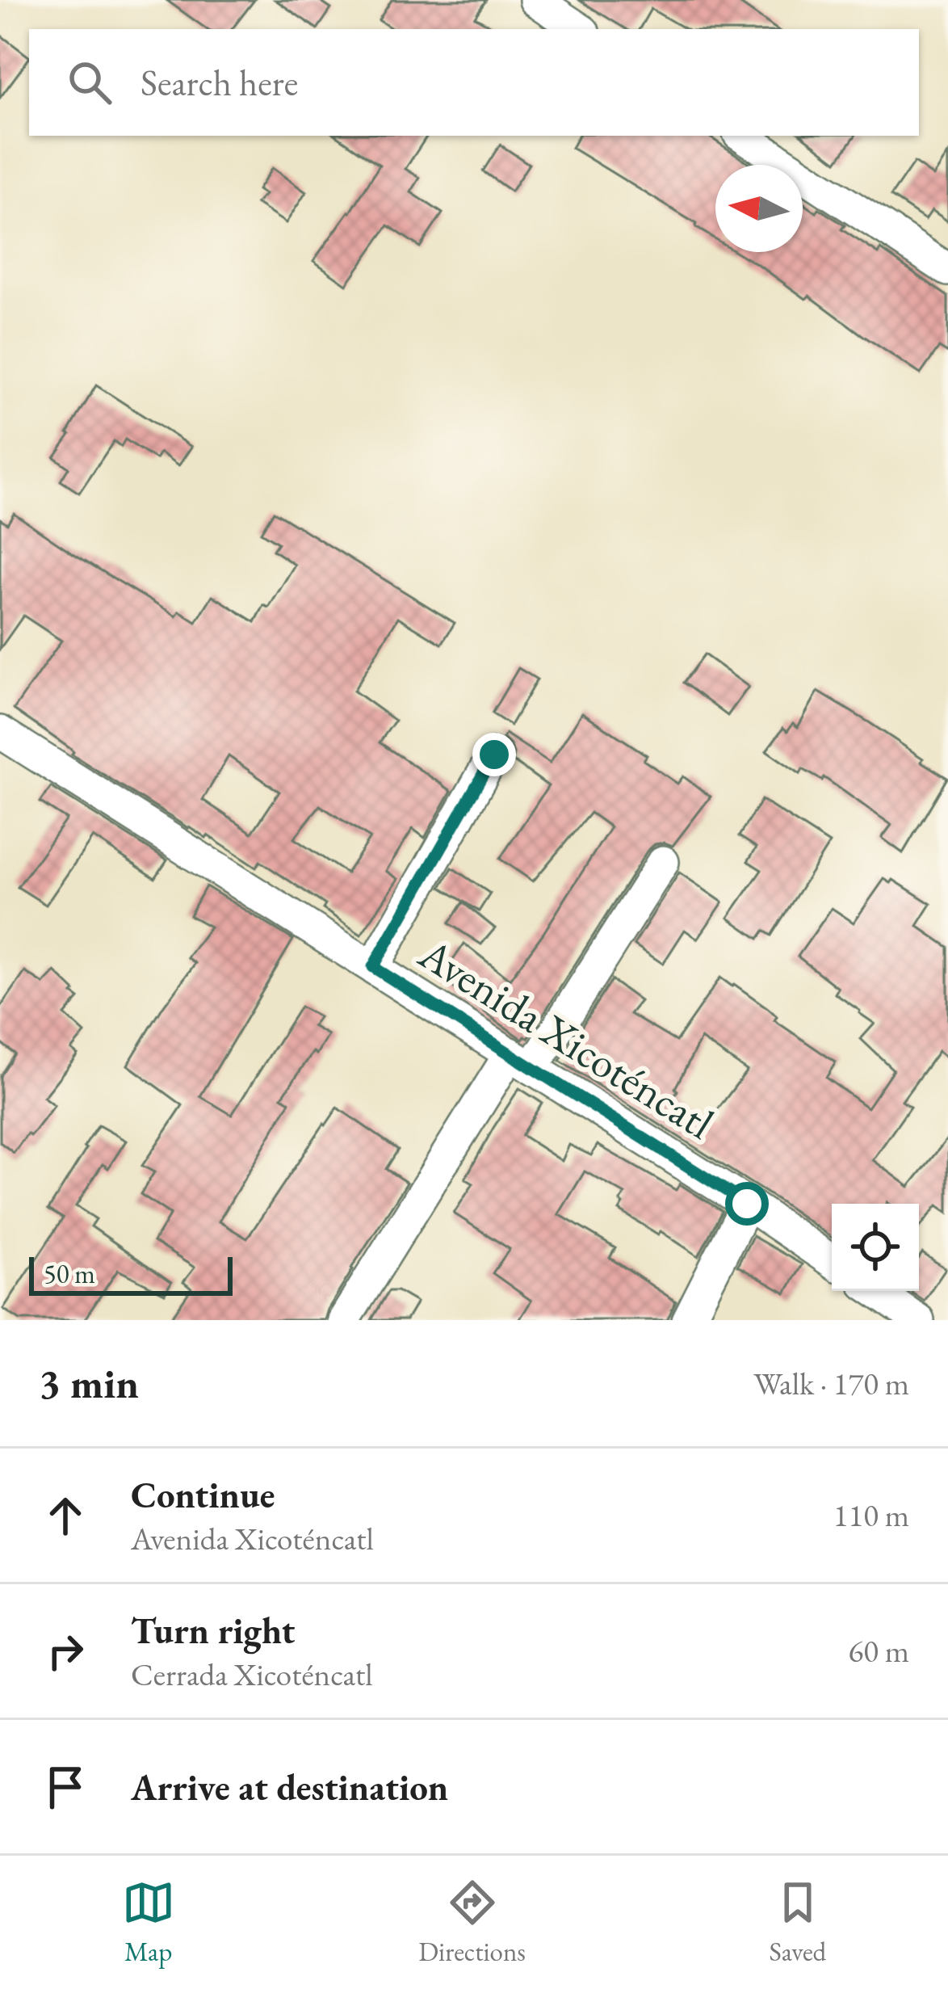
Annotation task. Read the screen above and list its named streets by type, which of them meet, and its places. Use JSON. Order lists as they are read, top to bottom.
{
  "streets": {
    "street": ["Avenida Xicoténcatl"]
  },
  "scale_bar": "50 m",
  "north": "left",
  "page": {
    "search": "Search here",
    "scale": "50 m",
    "heading": ["3 min", "Walk · 170 m"],
    "list": [
      ["Continue", "Avenida Xicoténcatl", "110 m"],
      ["Turn right", "Cerrada Xicoténcatl", "60 m"],
      "Arrive at destination"
    ],
    "nav": ["Map", "Directions", "Saved"]
  }
}
